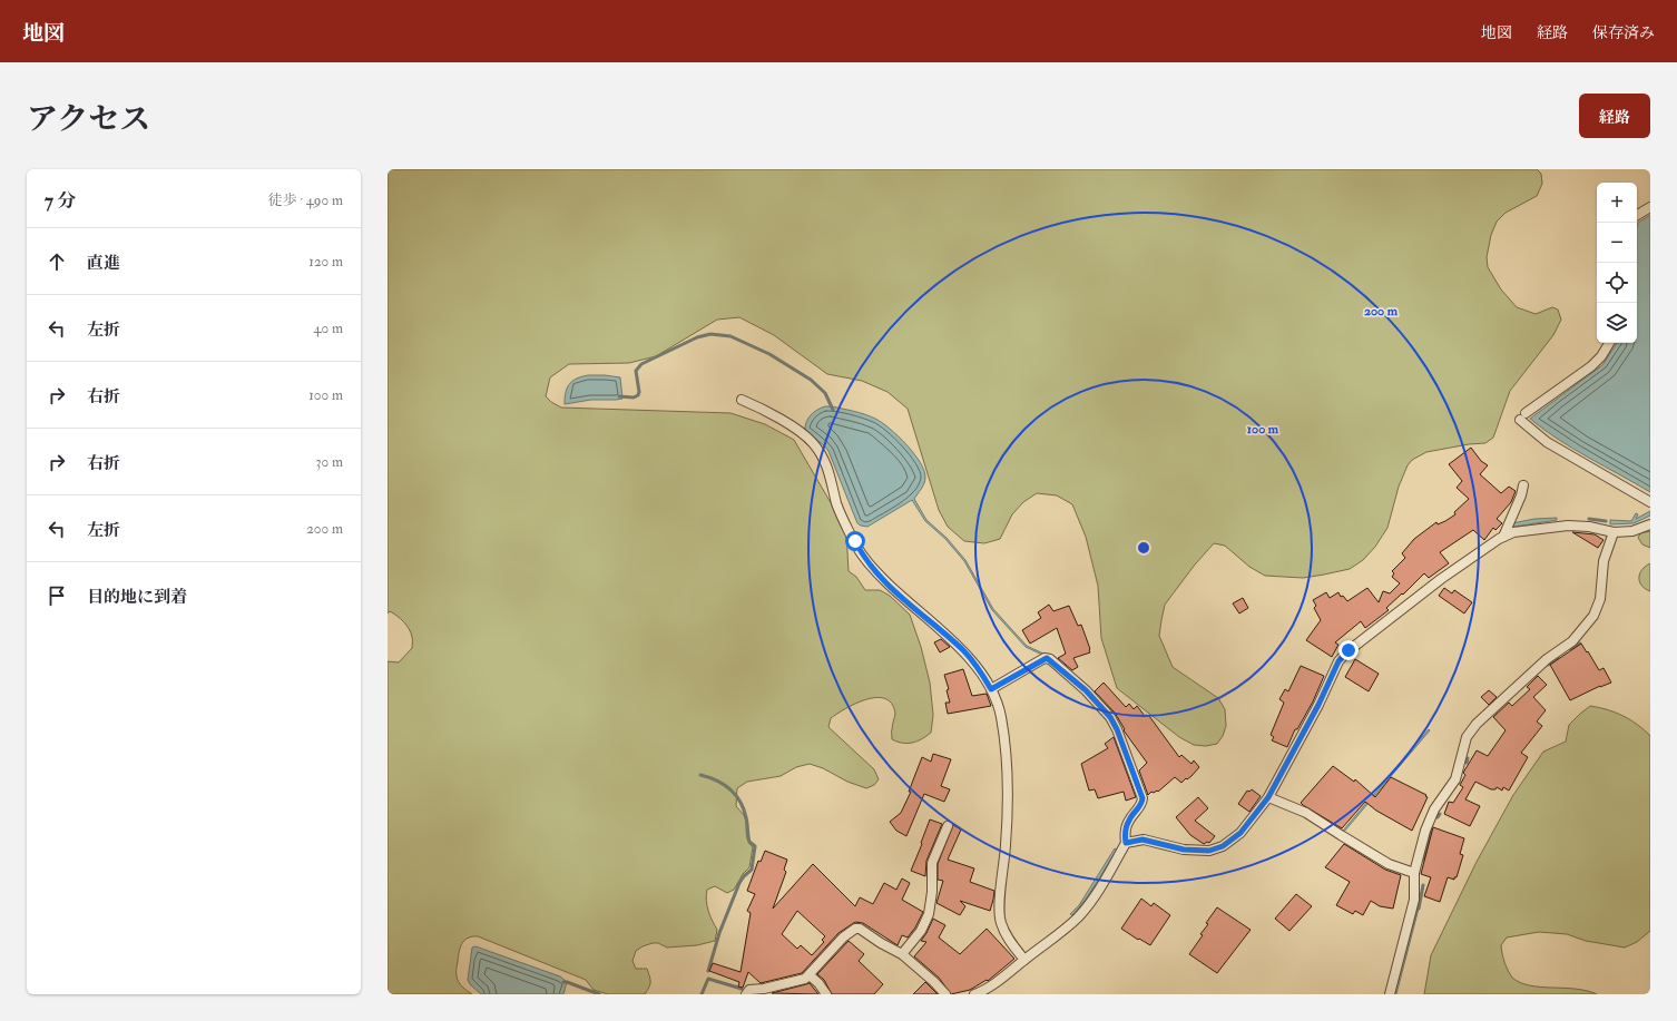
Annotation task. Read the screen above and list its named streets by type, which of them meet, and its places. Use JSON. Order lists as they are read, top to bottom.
{
  "page": {
    "header": "地図",
    "nav": ["地図", "経路", "保存済み"],
    "title": "アクセス",
    "buttons": "経路",
    "heading": ["7 分", "徒歩 · 490 m"],
    "map_buttons": ["+", "−"],
    "list": [
      ["直進", "120 m"],
      ["左折", "40 m"],
      ["右折", "100 m"],
      ["右折", "30 m"],
      ["左折", "200 m"],
      "目的地に到着"
    ]
  },
  "rings": ["200 m", "100 m"]
}
